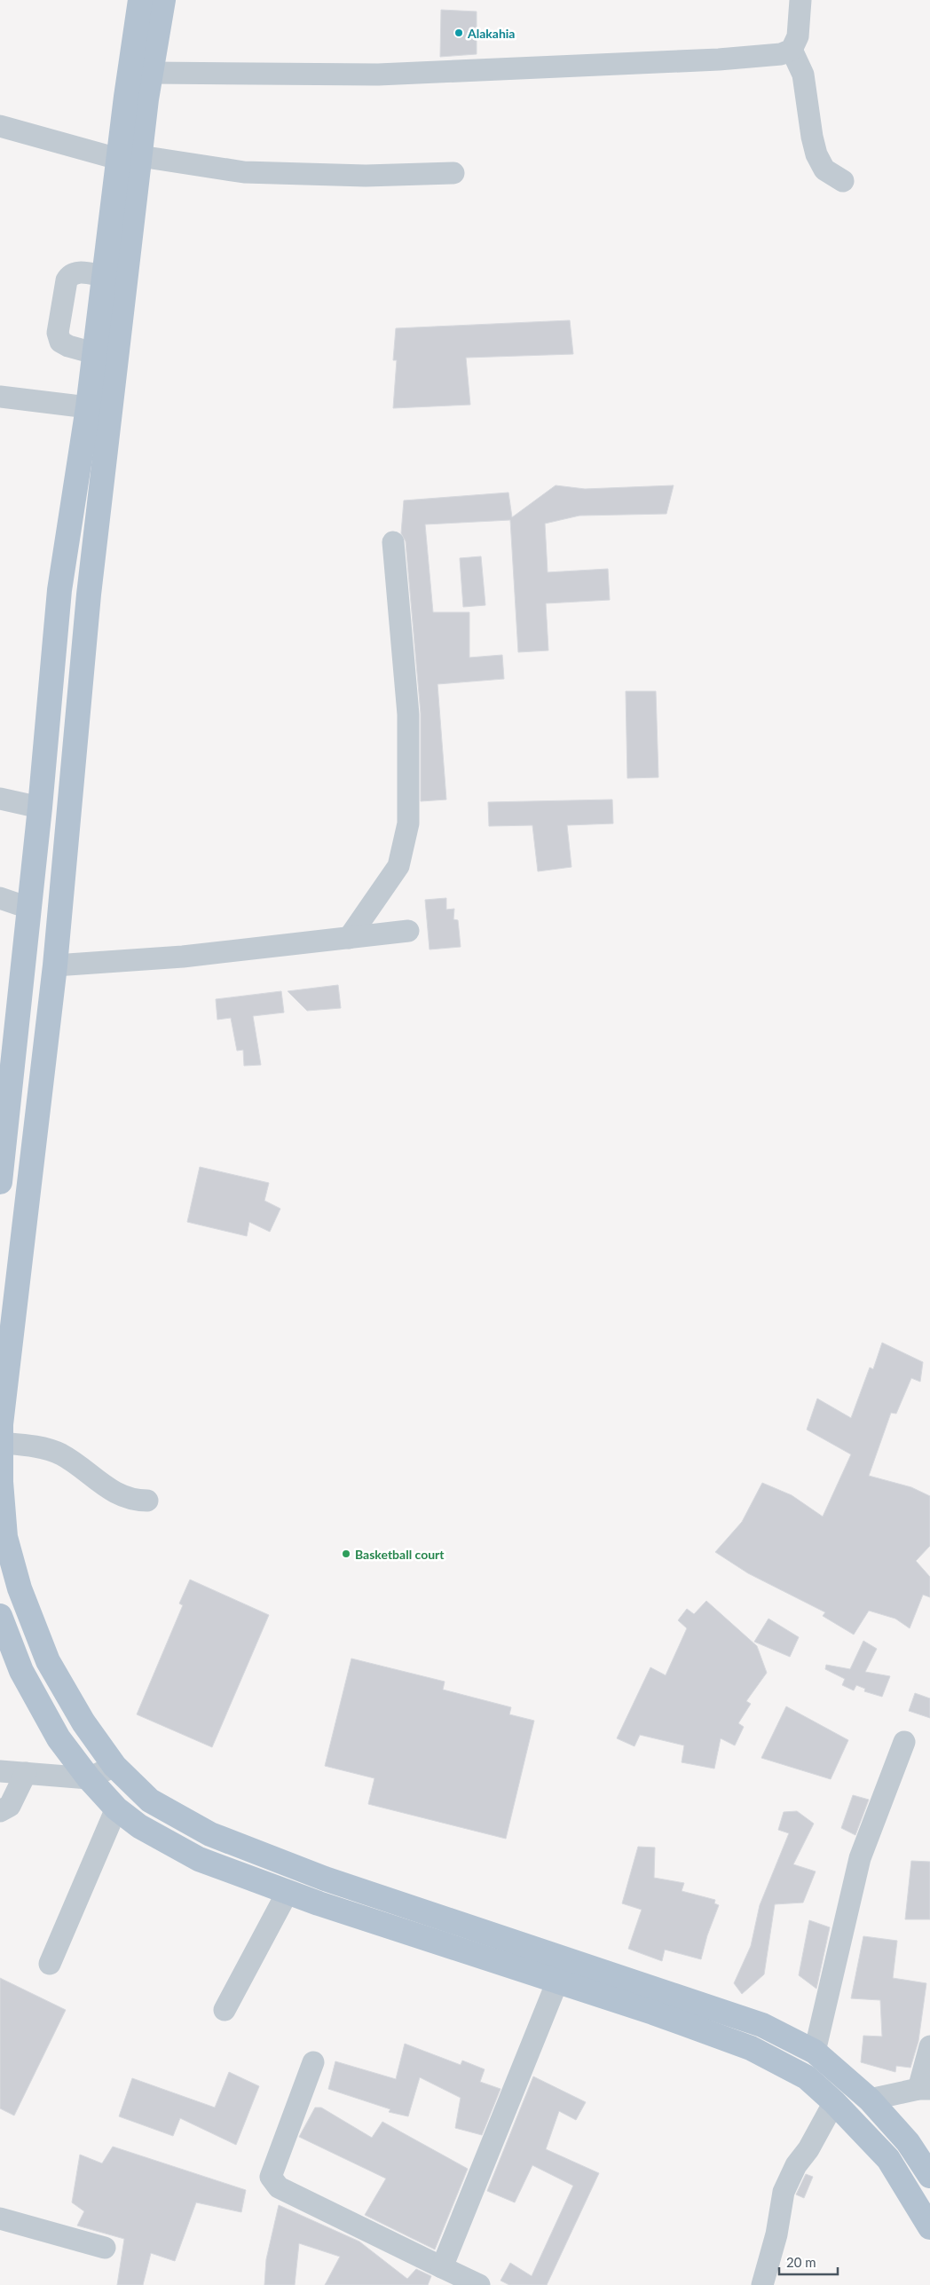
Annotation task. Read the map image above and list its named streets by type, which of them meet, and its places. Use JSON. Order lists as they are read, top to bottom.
{
  "places": ["Alakahia", "Basketball court"],
  "scale_bar": "20 m"
}
